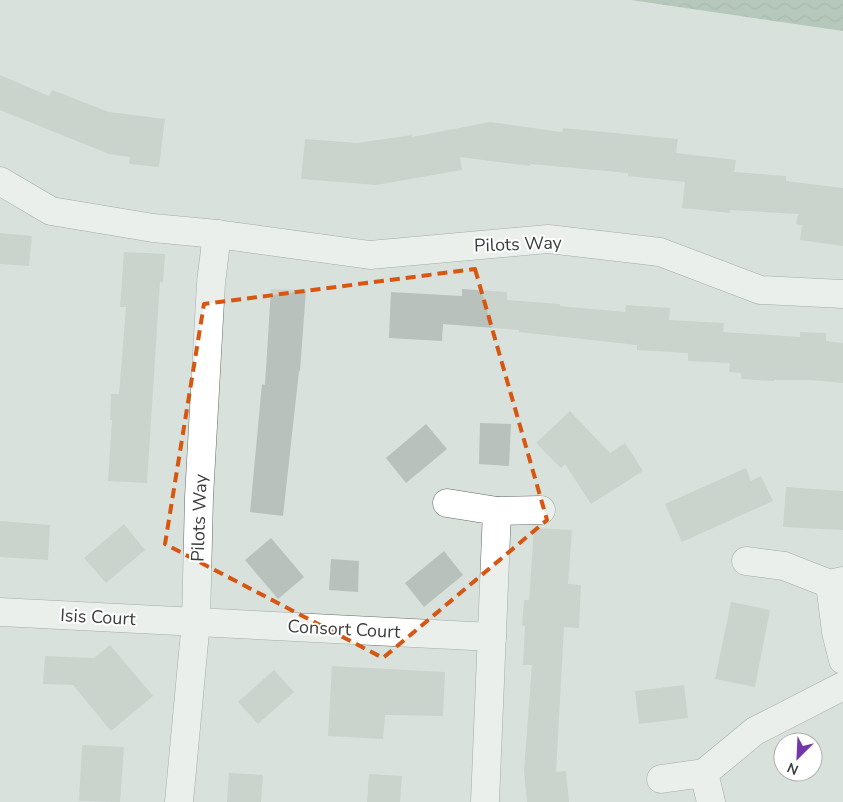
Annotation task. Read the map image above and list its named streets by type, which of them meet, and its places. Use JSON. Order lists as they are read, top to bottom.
{
  "streets": {
    "street": ["Pilots Way", "Isis Court", "Consort Court"]
  },
  "crossings": [
    ["Pilots Way", "Isis Court"],
    ["Pilots Way", "Consort Court"],
    ["Isis Court", "Consort Court"]
  ],
  "north": "bottom left"
}
